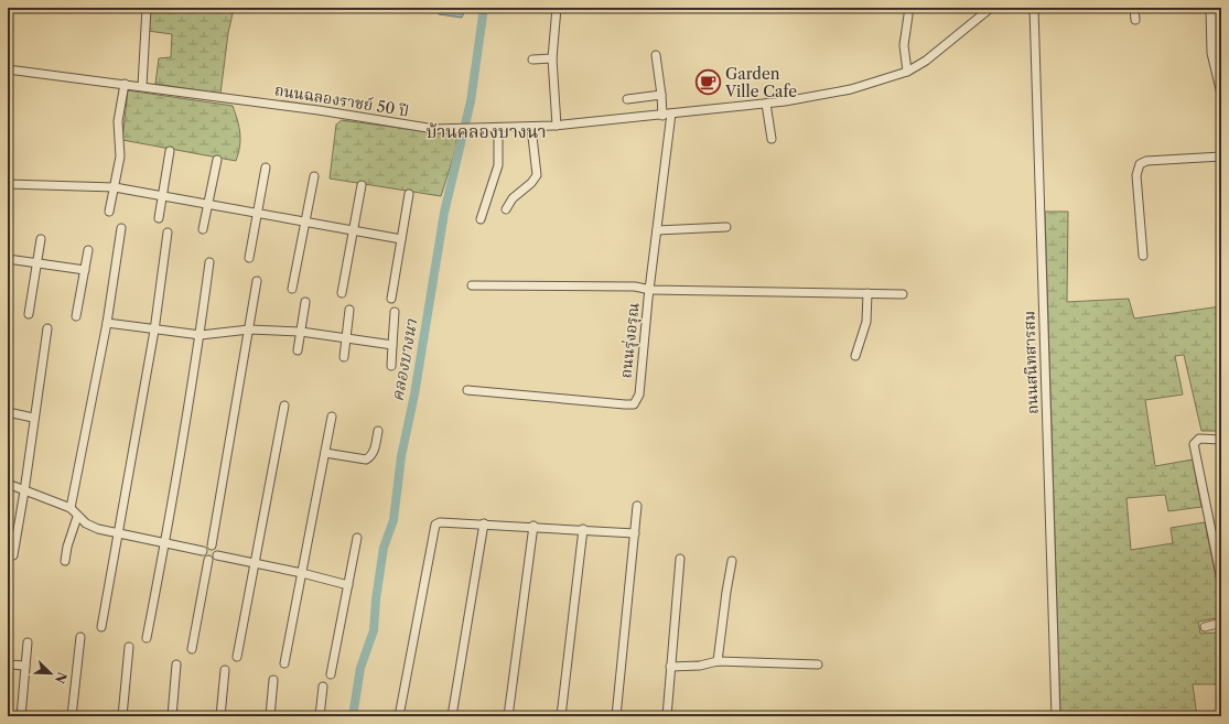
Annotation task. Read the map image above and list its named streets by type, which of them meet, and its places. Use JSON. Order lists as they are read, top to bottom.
{
  "streets": {
    "street": ["ถนนฉลองราชย์ 50 ปี", "ถนนรุ่งอรุณ", "ถนนสนิทสารสม"]
  },
  "crossings": [
    ["ถนนฉลองราชย์ 50 ปี", "ถนนรุ่งอรุณ"]
  ],
  "districts": ["บ้านคลองบางนา"],
  "water": ["คลองบางนา"],
  "places": {
    "cafe": ["Garden Ville Cafe"]
  },
  "north": "bottom right"
}
